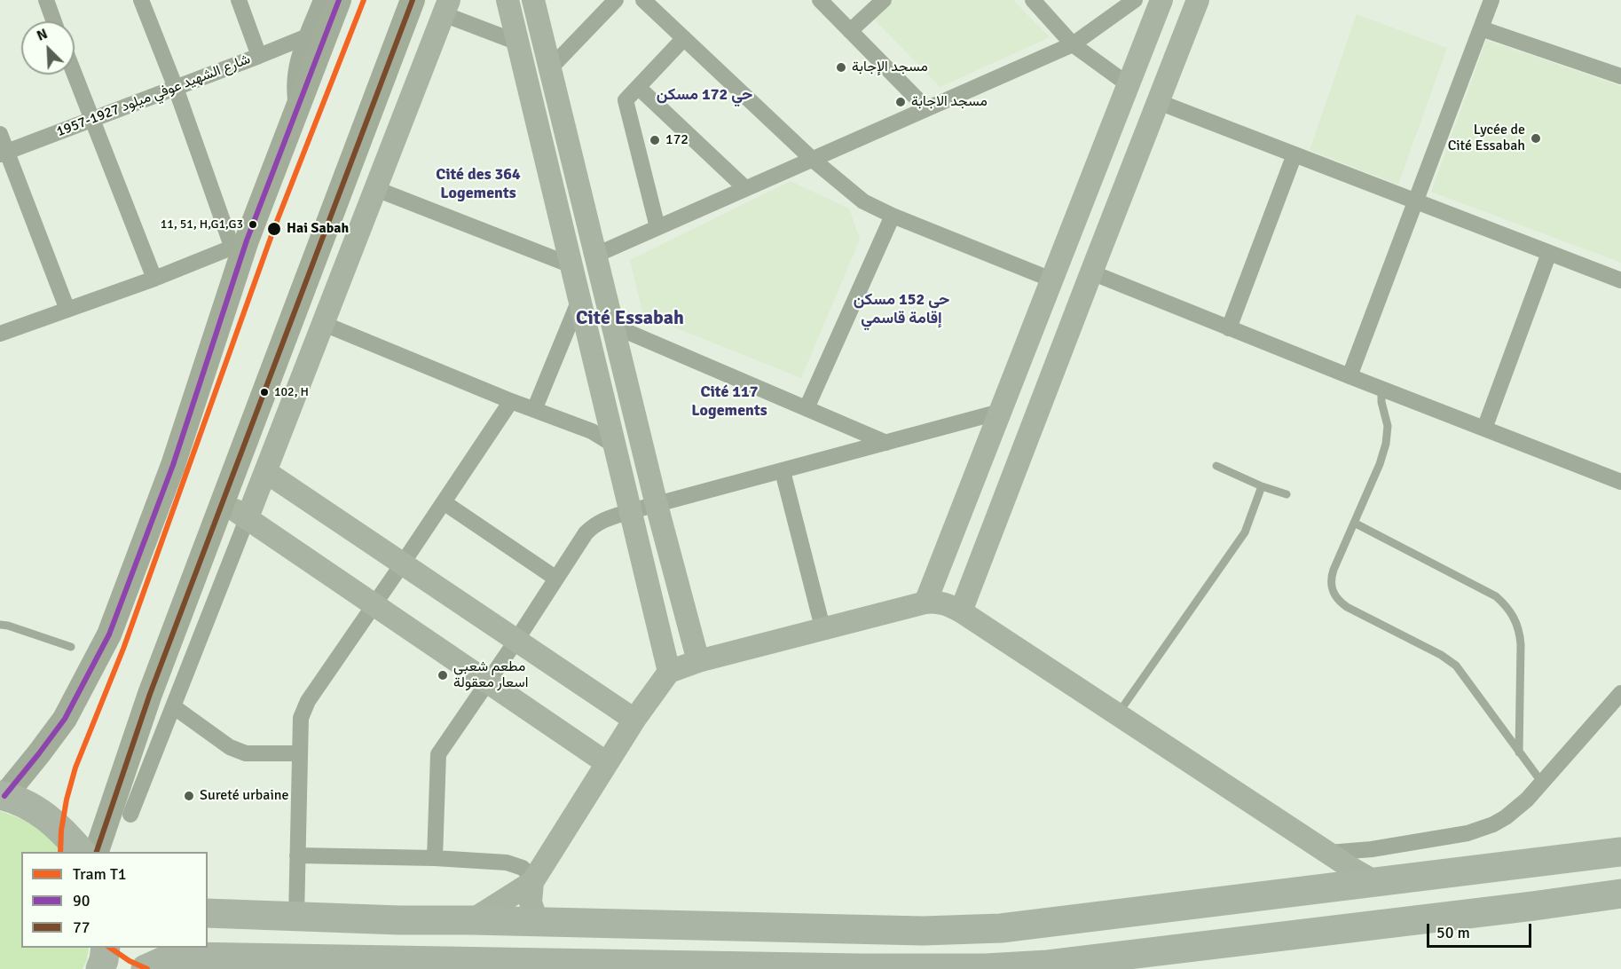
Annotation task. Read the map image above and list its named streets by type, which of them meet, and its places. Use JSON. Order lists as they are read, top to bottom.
{
  "streets": {
    "street": ["شارع الشهيد عوفي ميلود 1927-1957"]
  },
  "districts": [
    "حي 172 مسكن",
    "Cité des 364 Logements",
    "حي 152 مسكن إقامة قاسمي",
    "Cité Essabah",
    "Cité 117 Logements"
  ],
  "places": [
    "مسجد الإجابة",
    "مسجد الاجابة",
    "Lycée de Cité Essabah",
    "172",
    "11, 51, H,G1,G3",
    "Hai Sabah",
    "102, H",
    "مطعم شعبي اسعار معقولة",
    "Sureté urbaine"
  ],
  "lines": ["tram line T1", "transit line 90", "transit line 77"],
  "legend": ["Tram T1", "90", "77"],
  "scale_bar": "50 m",
  "north": "top left"
}
